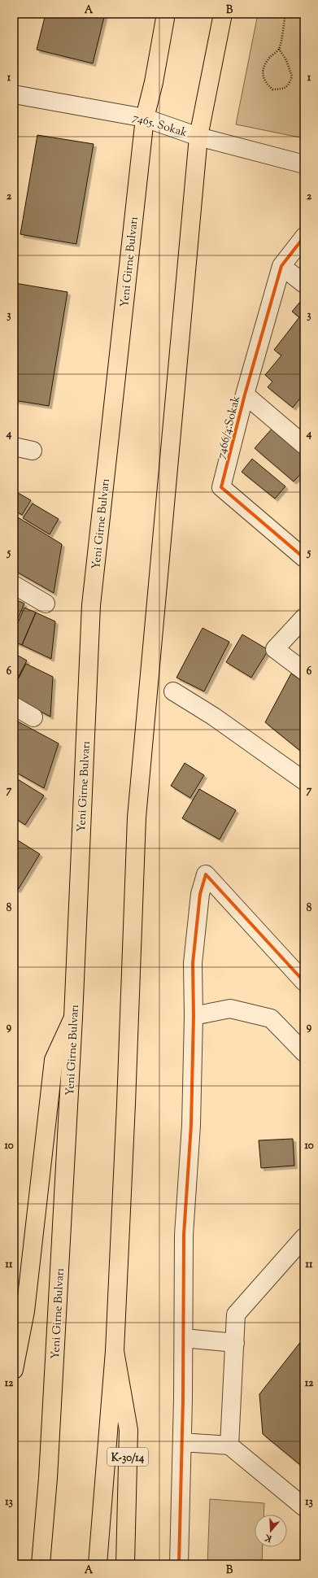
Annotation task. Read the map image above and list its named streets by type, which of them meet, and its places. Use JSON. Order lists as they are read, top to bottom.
{
  "streets": {
    "main road": ["Yeni Girne Bulvarı", "K-30/14"],
    "street": ["7465. Sokak", "7466/4.Sokak"]
  },
  "crossings": [
    ["7465. Sokak", "Yeni Girne Bulvarı"]
  ],
  "north": "bottom",
  "grid": {
    "columns": ["A", "B"],
    "rows": [
      "1",
      "2",
      "3",
      "4",
      "5",
      "6",
      "7",
      "8",
      "9",
      "10",
      "11",
      "12",
      "13"
    ]
  }
}
